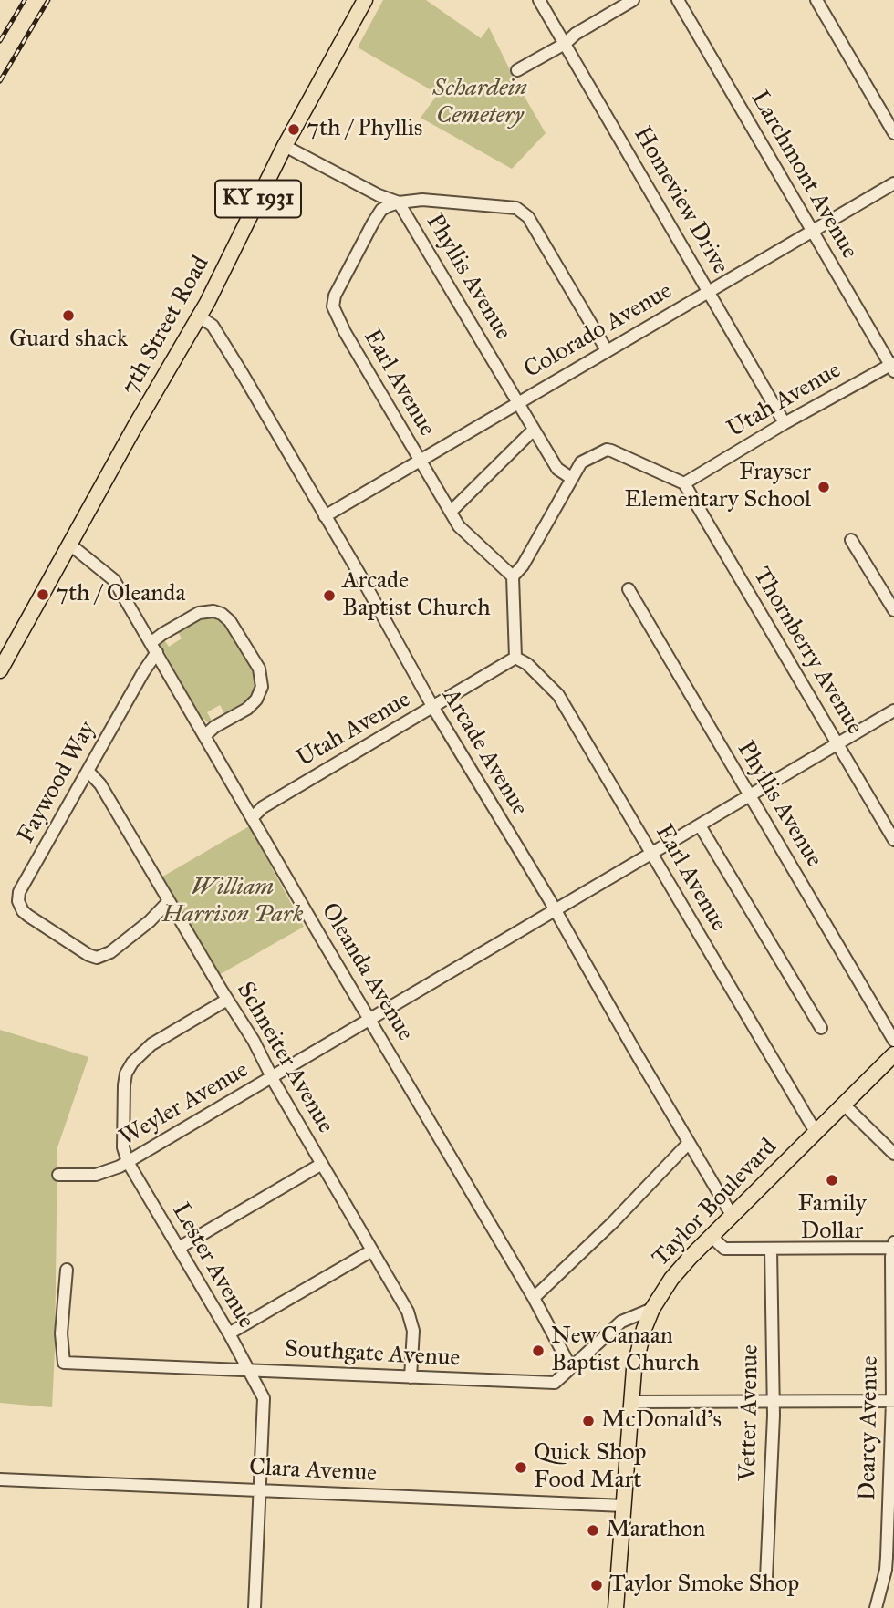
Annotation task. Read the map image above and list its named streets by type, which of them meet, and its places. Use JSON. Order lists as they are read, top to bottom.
{
  "streets": {
    "main road": ["KY 1931", "7th Street Road", "Taylor Boulevard"],
    "street": [
      "Larchmont Avenue",
      "Homeview Drive",
      "Phyllis Avenue",
      "Colorado Avenue",
      "Earl Avenue",
      "Utah Avenue",
      "Thornberry Avenue",
      "Arcade Avenue",
      "Faywood Way",
      "Oleanda Avenue",
      "Schneiter Avenue",
      "Weyler Avenue",
      "Lester Avenue",
      "Southgate Avenue",
      "Vetter Avenue",
      "Dearcy Avenue",
      "Clara Avenue"
    ]
  },
  "crossings": [
    ["Larchmont Avenue", "Colorado Avenue"],
    ["Larchmont Avenue", "Utah Avenue"],
    ["Homeview Drive", "Colorado Avenue"],
    ["Homeview Drive", "Utah Avenue"],
    ["Phyllis Avenue", "7th Street Road"],
    ["Phyllis Avenue", "Colorado Avenue"],
    ["Phyllis Avenue", "Earl Avenue"],
    ["Phyllis Avenue", "Weyler Avenue"],
    ["7th Street Road", "Arcade Avenue"],
    ["7th Street Road", "Oleanda Avenue"],
    ["Colorado Avenue", "Earl Avenue"],
    ["Colorado Avenue", "Arcade Avenue"],
    ["Earl Avenue", "Utah Avenue"],
    ["Earl Avenue", "Weyler Avenue"],
    ["Earl Avenue", "Taylor Boulevard"],
    ["Utah Avenue", "Thornberry Avenue"],
    ["Utah Avenue", "Arcade Avenue"],
    ["Utah Avenue", "Oleanda Avenue"],
    ["Thornberry Avenue", "Weyler Avenue"],
    ["Arcade Avenue", "Weyler Avenue"],
    ["Arcade Avenue", "Taylor Boulevard"],
    ["Faywood Way", "Oleanda Avenue"],
    ["Faywood Way", "Schneiter Avenue"],
    ["Oleanda Avenue", "Weyler Avenue"],
    ["Oleanda Avenue", "Southgate Avenue"],
    ["Schneiter Avenue", "Weyler Avenue"],
    ["Schneiter Avenue", "Lester Avenue"],
    ["Schneiter Avenue", "Southgate Avenue"],
    ["Weyler Avenue", "Lester Avenue"],
    ["Taylor Boulevard", "Southgate Avenue"],
    ["Taylor Boulevard", "Clara Avenue"],
    ["Lester Avenue", "Southgate Avenue"],
    ["Lester Avenue", "Clara Avenue"]
  ],
  "parks": ["Schardein Cemetery", "William Harrison Park"],
  "places": [
    "7th / Phyllis",
    "Guard shack",
    "Frayser Elementary School",
    "7th / Oleanda",
    "Arcade Baptist Church",
    "Family Dollar",
    "New Canaan Baptist Church",
    "McDonald's",
    "Quick Shop Food Mart",
    "Marathon",
    "Taylor Smoke Shop"
  ]
}
